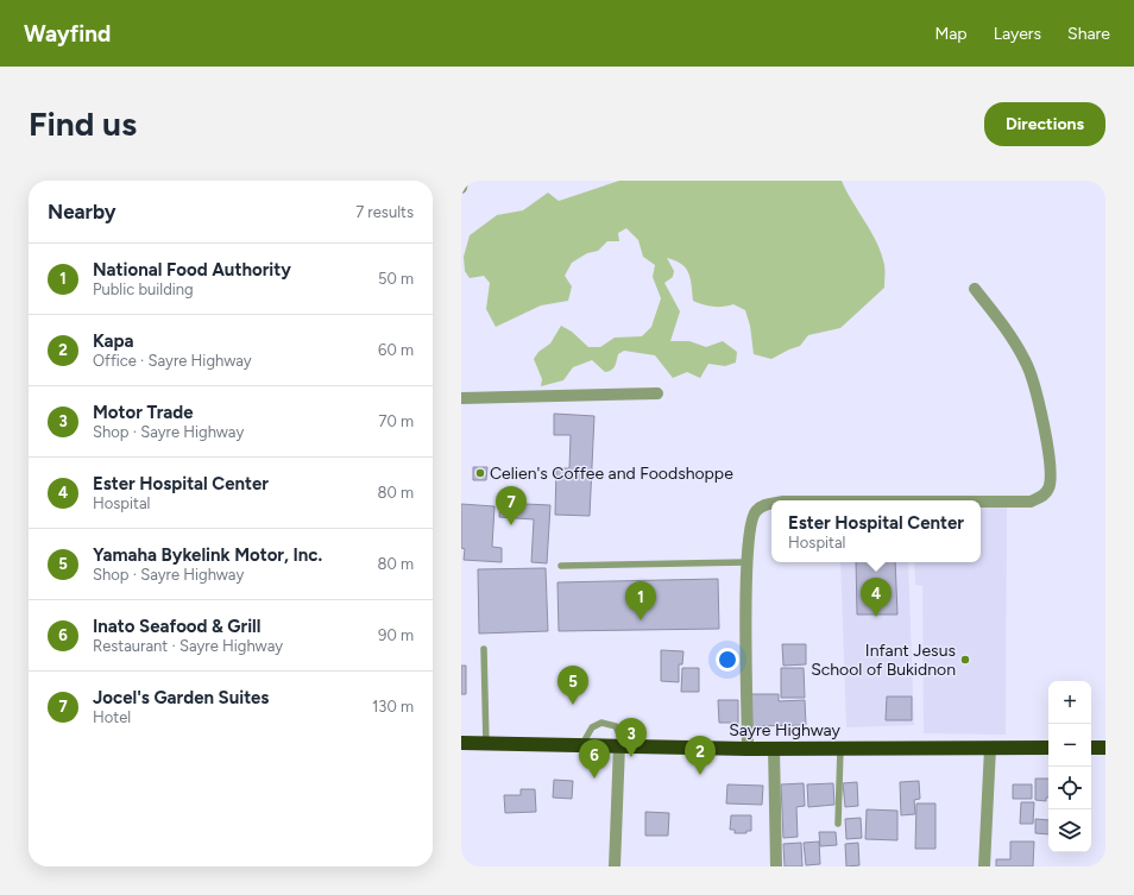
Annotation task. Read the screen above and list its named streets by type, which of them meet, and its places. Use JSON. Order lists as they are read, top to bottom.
{
  "streets": {
    "highway": ["Sayre Highway"]
  },
  "places": ["Celien's Coffee and Foodshoppe", "Infant Jesus School of Bukidnon"],
  "page": {
    "header": "Wayfind",
    "nav": ["Map", "Layers", "Share"],
    "buttons": "Directions",
    "title": "Find us",
    "heading": ["Nearby", "7 results"],
    "list": [
      {
        "mark": "1",
        "name": "National Food Authority",
        "note": "Public building",
        "value": "50 m"
      },
      {
        "mark": "2",
        "name": "Kapa",
        "note": "Office · Sayre Highway",
        "value": "60 m"
      },
      {
        "mark": "3",
        "name": "Motor Trade",
        "note": "Shop · Sayre Highway",
        "value": "70 m"
      },
      {
        "mark": "4",
        "name": "Ester Hospital Center",
        "note": "Hospital",
        "value": "80 m"
      },
      {
        "mark": "5",
        "name": "Yamaha Bykelink Motor, Inc.",
        "note": "Shop · Sayre Highway",
        "value": "80 m"
      },
      {
        "mark": "6",
        "name": "Inato Seafood & Grill",
        "note": "Restaurant · Sayre Highway",
        "value": "90 m"
      },
      {
        "mark": "7",
        "name": "Jocel's Garden Suites",
        "note": "Hotel",
        "value": "130 m"
      }
    ],
    "pins": [
      "7",
      "4",
      "1",
      "5",
      "3",
      "2",
      "6"
    ],
    "popup": ["Ester Hospital Center", "Hospital"],
    "map_buttons": ["+", "−"]
  }
}
